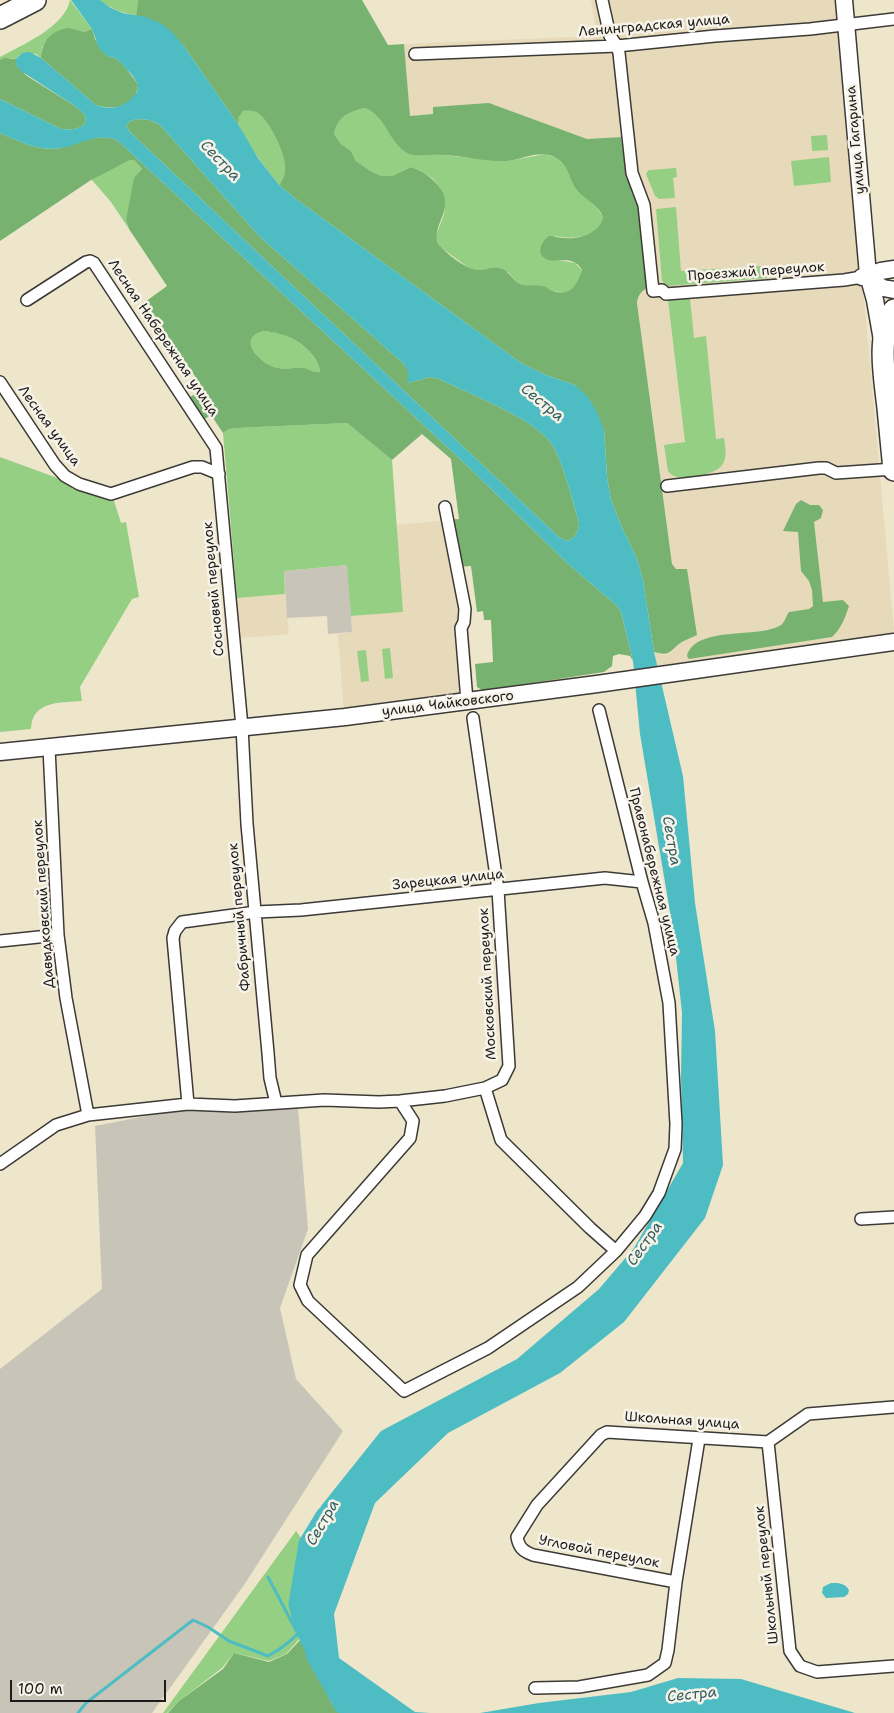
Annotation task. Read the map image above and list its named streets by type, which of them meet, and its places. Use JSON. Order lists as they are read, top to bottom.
{
  "streets": {
    "highway": ["улица Гагарина"],
    "street": [
      "Ленинградская улица",
      "Проезжий переулок",
      "Лесная Набережная улица",
      "Лесная улица",
      "Сосновый переулок",
      "улица Чайковского",
      "Правонабережная улица",
      "Зарецкая улица",
      "Давыдковский переулок",
      "Фабричный переулок",
      "Московский переулок",
      "Школьная улица",
      "Угловой переулок",
      "Школьный переулок"
    ]
  },
  "crossings": [
    ["Ленинградская улица", "улица Гагарина"],
    ["Ленинградская улица", "Проезжий переулок"],
    ["улица Гагарина", "Проезжий переулок"],
    ["Лесная Набережная улица", "Сосновый переулок"],
    ["Лесная улица", "Сосновый переулок"],
    ["Сосновый переулок", "улица Чайковского"],
    ["Сосновый переулок", "Фабричный переулок"],
    ["улица Чайковского", "Давыдковский переулок"],
    ["улица Чайковского", "Фабричный переулок"],
    ["Правонабережная улица", "Зарецкая улица"],
    ["Правонабережная улица", "Московский переулок"],
    ["Зарецкая улица", "Фабричный переулок"],
    ["Зарецкая улица", "Московский переулок"],
    ["Давыдковский переулок", "Московский переулок"],
    ["Фабричный переулок", "Московский переулок"],
    ["Школьная улица", "Угловой переулок"],
    ["Школьная улица", "Школьный переулок"]
  ],
  "water": ["Сестра"],
  "scale_bar": "100 m"
}
